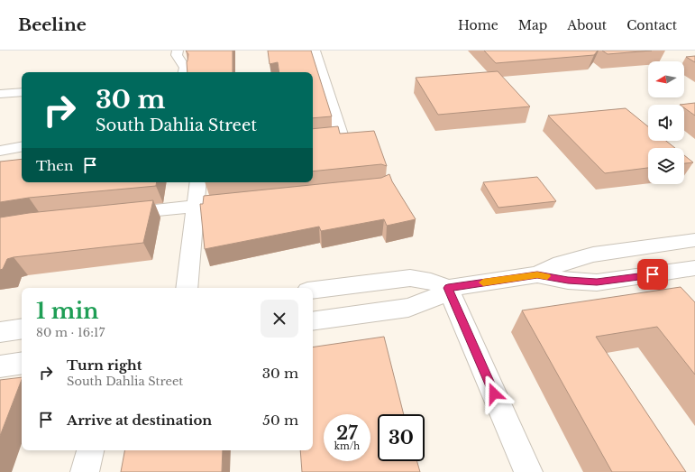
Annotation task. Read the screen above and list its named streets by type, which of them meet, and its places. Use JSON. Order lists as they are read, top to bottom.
{
  "north": "left",
  "page": {
    "header": "Beeline",
    "nav": [
      "Home",
      "Map",
      "About",
      "Contact"
    ],
    "turn": ["30 m", "South Dahlia Street"],
    "then": "Then",
    "heading": ["1 min", "80 m · 16:17"],
    "list": [
      {
        "name": "Turn right",
        "note": "South Dahlia Street",
        "value": "30 m"
      },
      {
        "name": "Arrive at destination",
        "value": "50 m"
      }
    ],
    "speed": "27 km/h",
    "limit": "30"
  }
}
